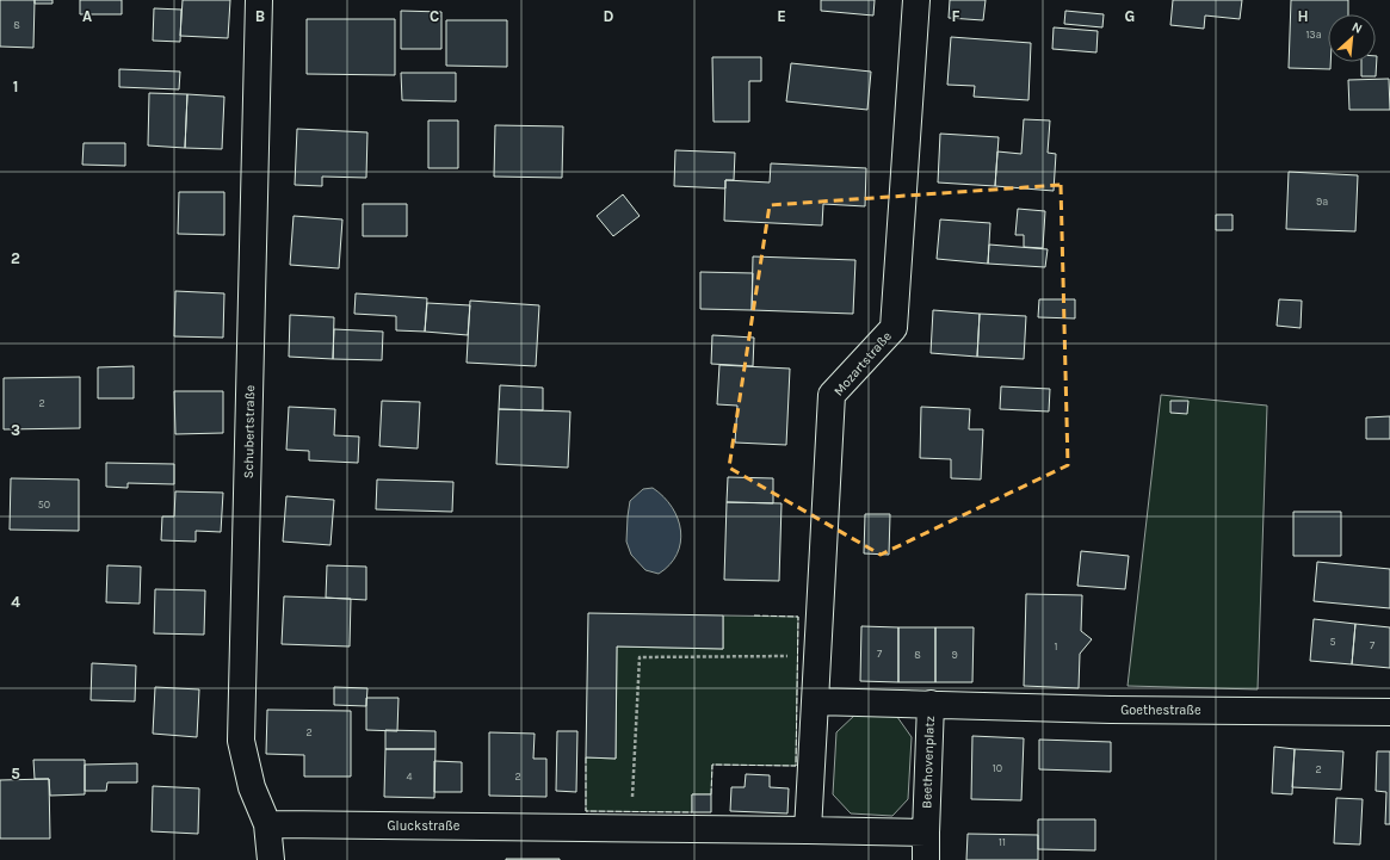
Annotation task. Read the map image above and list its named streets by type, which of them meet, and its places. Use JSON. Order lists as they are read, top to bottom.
{
  "streets": {
    "street": [
      "Mozartstraße",
      "Schubertstraße",
      "Goethestraße",
      "Beethovenplatz",
      "Gluckstraße"
    ]
  },
  "crossings": [
    ["Mozartstraße", "Beethovenplatz"],
    ["Schubertstraße", "Gluckstraße"],
    ["Goethestraße", "Beethovenplatz"]
  ],
  "house_numbers": [
    "8",
    "13a",
    "9a",
    "2",
    "50",
    "5",
    "7",
    "1",
    "7",
    "8",
    "9",
    "2",
    "10",
    "2",
    "4",
    "2",
    "11"
  ],
  "north": "top right",
  "grid": {
    "columns": [
      "A",
      "B",
      "C",
      "D",
      "E",
      "F",
      "G",
      "H"
    ],
    "rows": [
      "1",
      "2",
      "3",
      "4",
      "5"
    ]
  }
}
